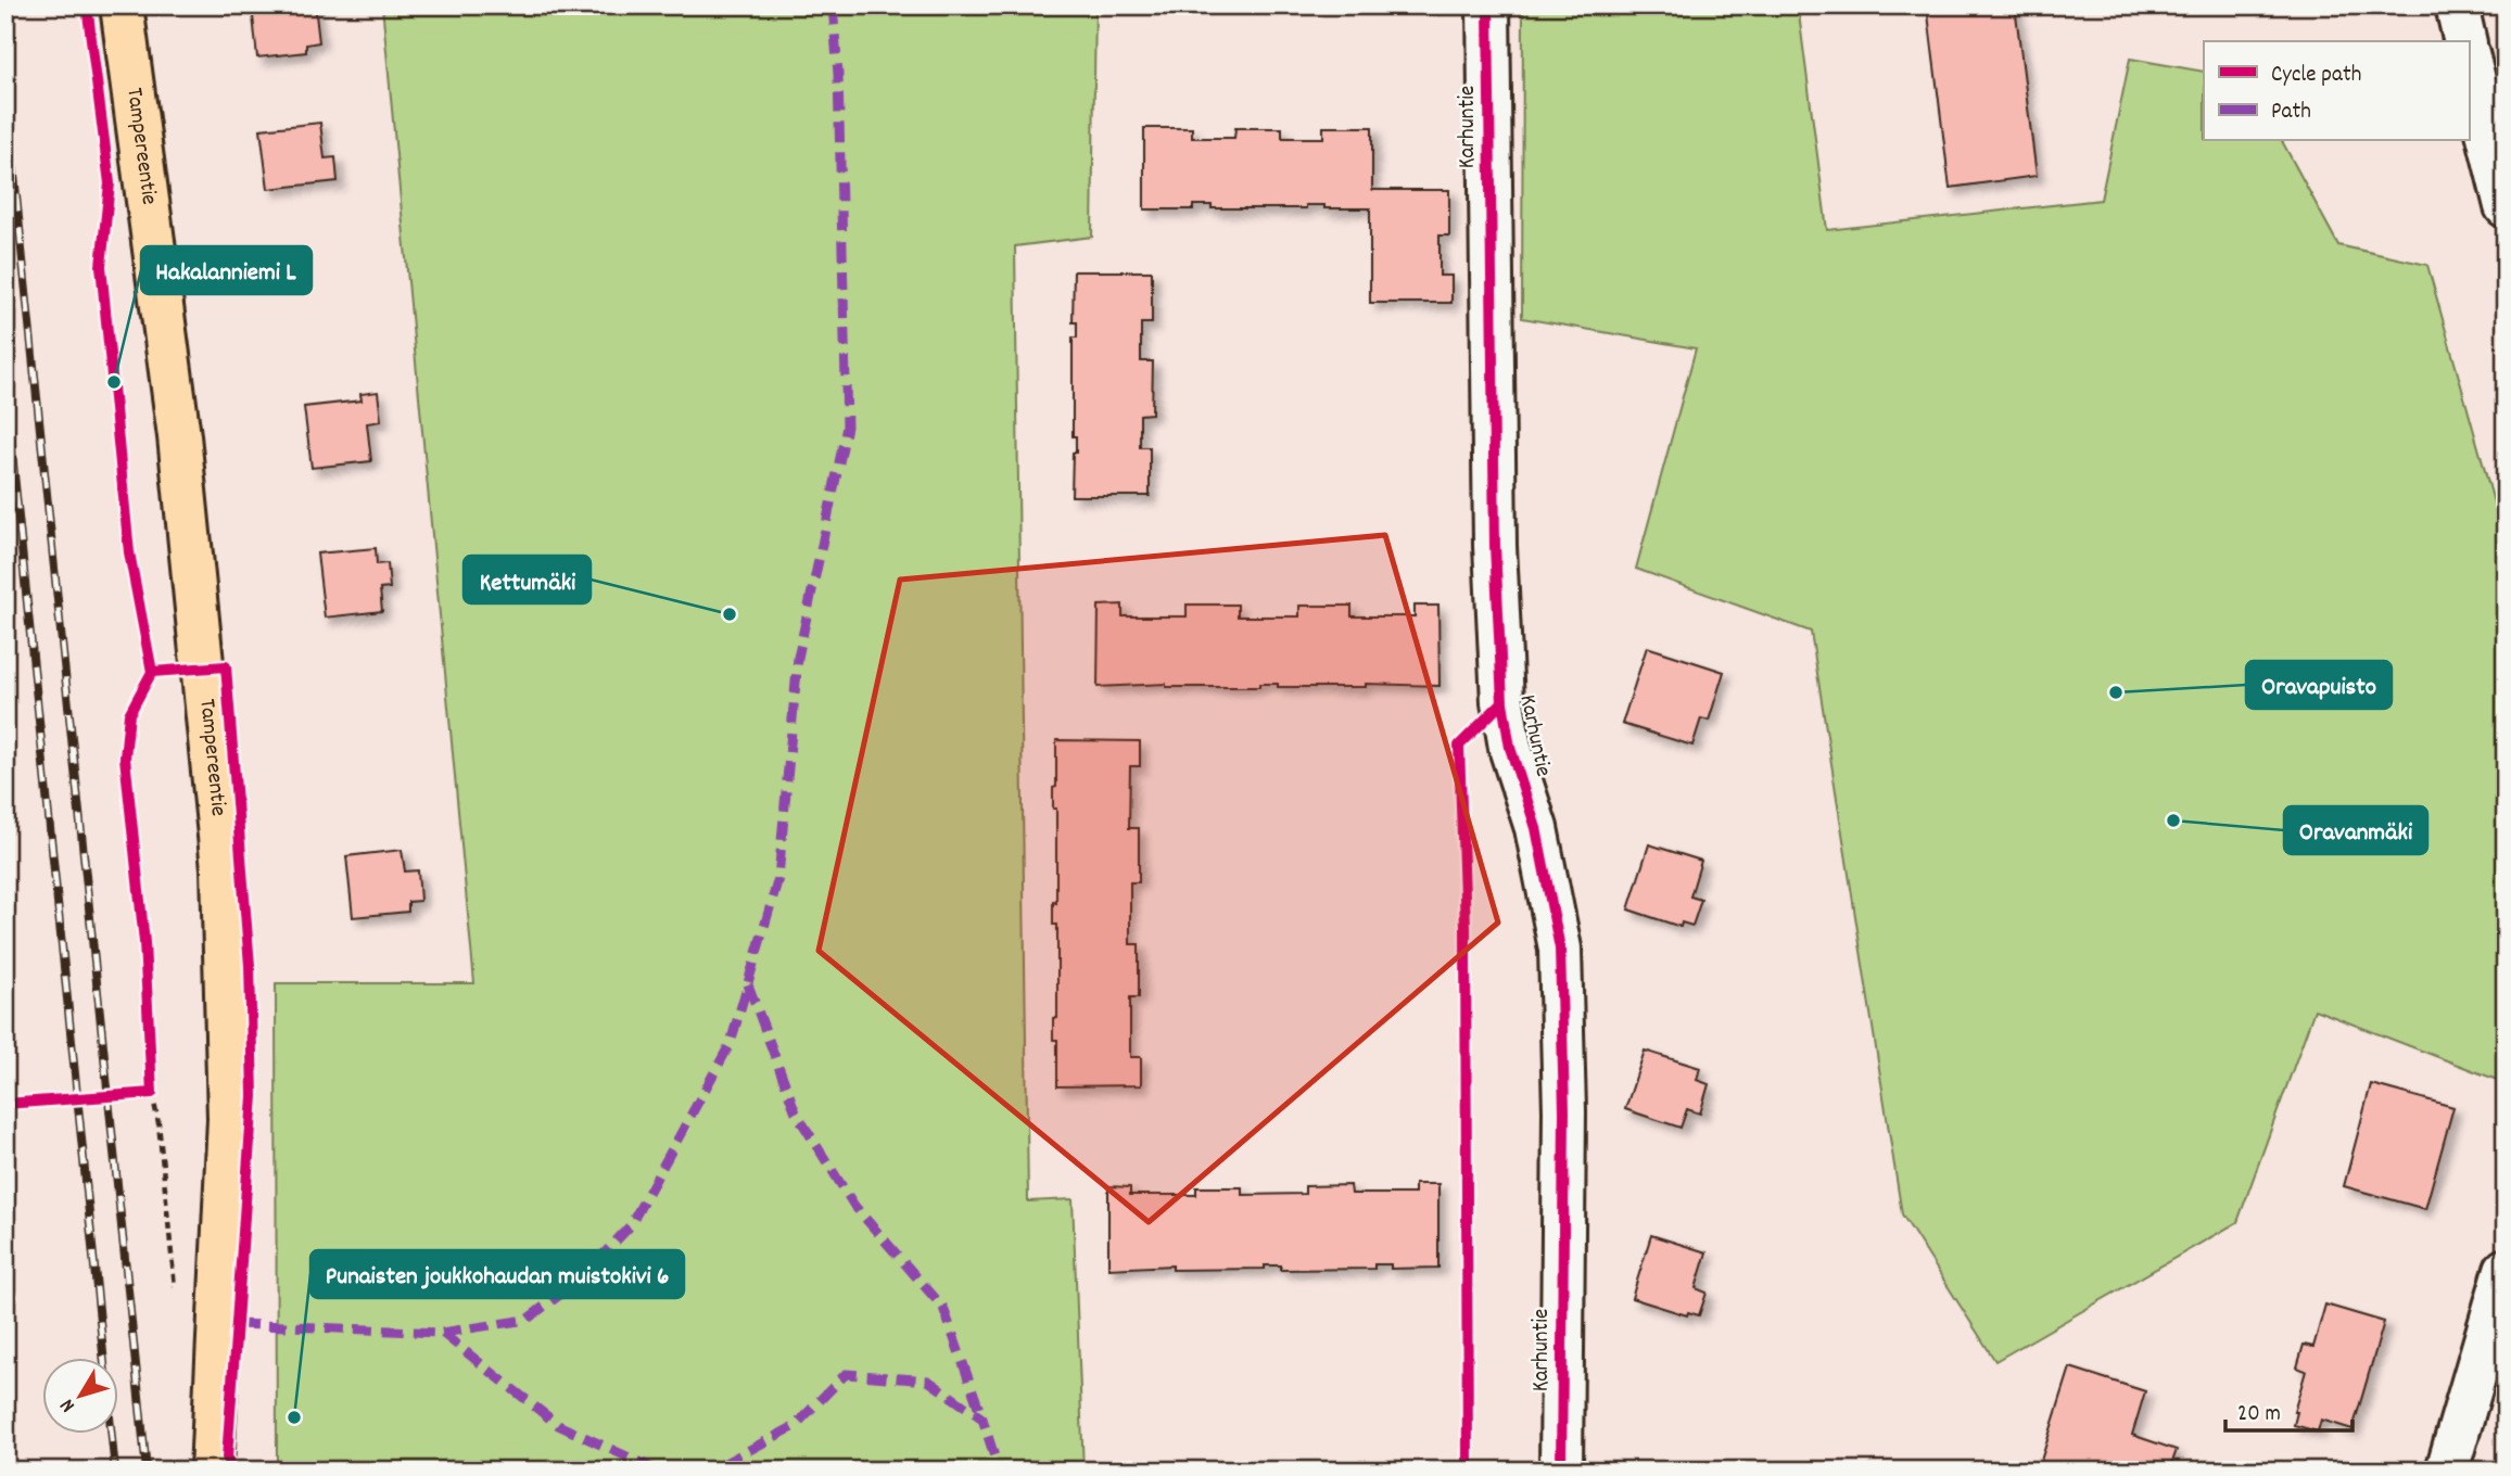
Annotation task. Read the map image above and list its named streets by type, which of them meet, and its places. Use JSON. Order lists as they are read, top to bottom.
{
  "streets": {
    "main road": ["Tampereentie"],
    "street": ["Karhuntie"]
  },
  "places": [
    "Hakalanniemi L",
    "Kettumäki",
    "Oravapuisto",
    "Oravanmäki",
    "Punaisten joukkohaudan muistokivi 6"
  ],
  "legend": ["Cycle path", "Path"],
  "scale_bar": "20 m",
  "north": "bottom left"
}
